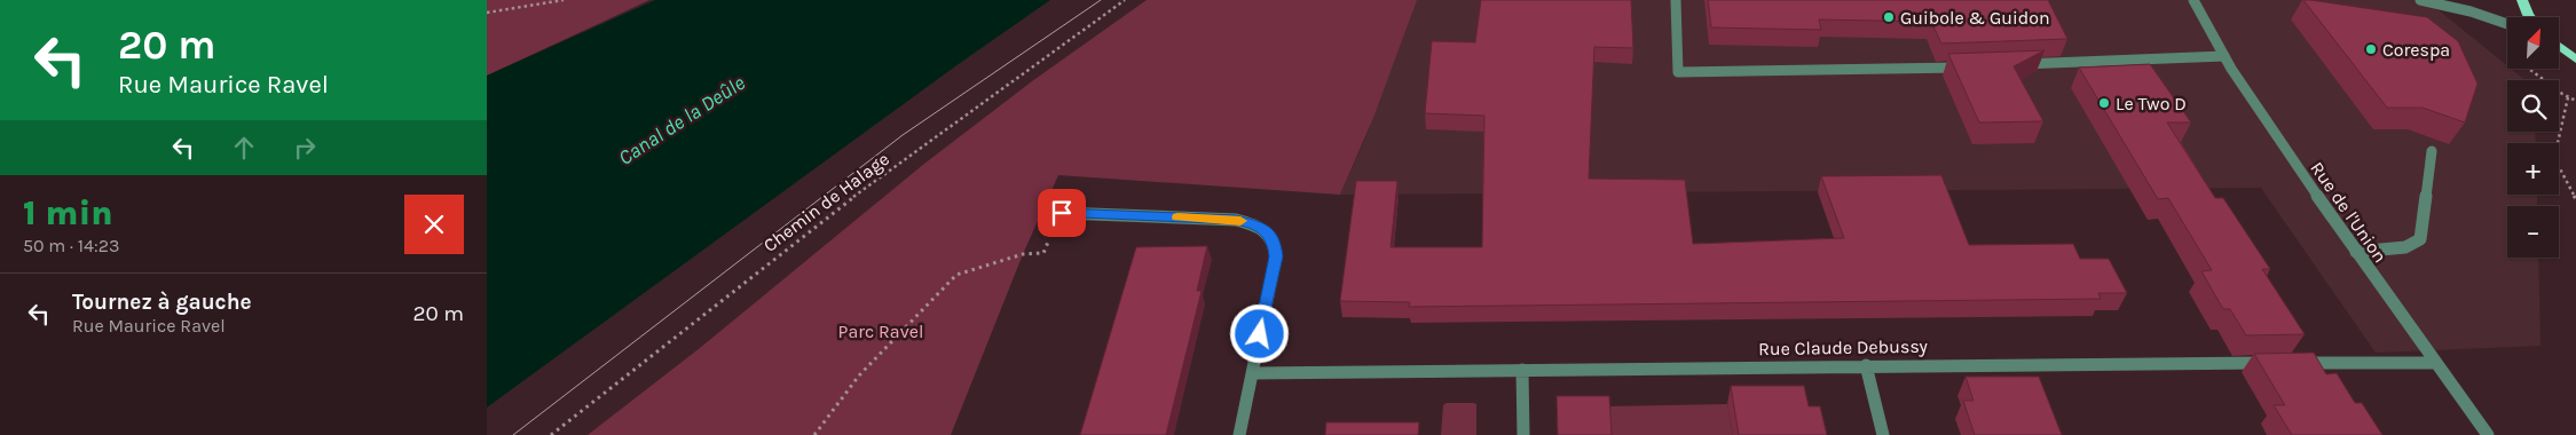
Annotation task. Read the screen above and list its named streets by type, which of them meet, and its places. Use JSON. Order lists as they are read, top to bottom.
{
  "streets": {
    "street": ["Rue de l'Union", "Rue Claude Debussy"],
    "path": ["Chemin de Halage"]
  },
  "crossings": [
    ["Rue de l'Union", "Rue Claude Debussy"]
  ],
  "water": ["Canal de la Deûle"],
  "parks": ["Parc Ravel"],
  "places": ["Guibole & Guidon", "Corespa", "Le Two D"],
  "north": "top right",
  "page": {
    "turn": ["20 m", "Rue Maurice Ravel"],
    "map_buttons": ["+", "−"],
    "heading": ["1 min", "50 m · 14:23"],
    "list": [
      {
        "name": "Tournez à gauche",
        "note": "Rue Maurice Ravel",
        "value": "20 m"
      }
    ]
  }
}
